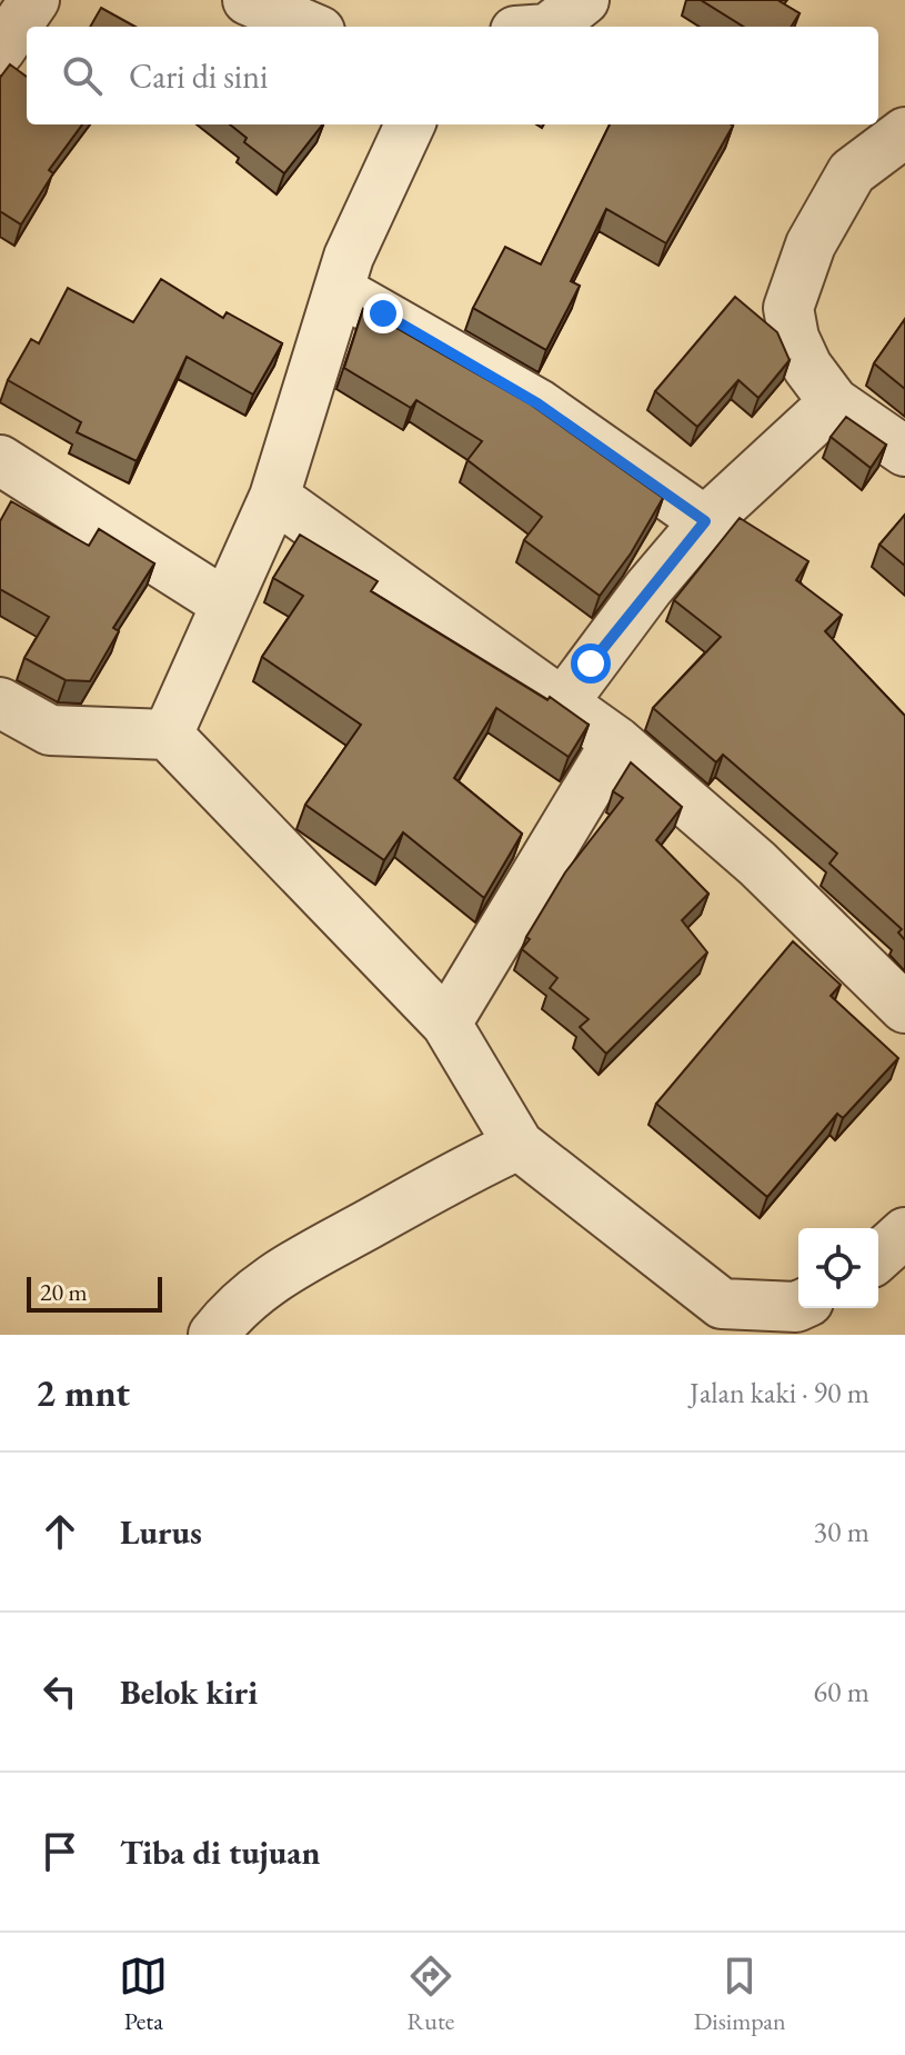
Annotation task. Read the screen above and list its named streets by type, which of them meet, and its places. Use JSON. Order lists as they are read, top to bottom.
{
  "scale_bar": "20 m",
  "page": {
    "search": "Cari di sini",
    "scale": "20 m",
    "heading": ["2 mnt", "Jalan kaki · 90 m"],
    "list": [
      ["Lurus", "30 m"],
      ["Belok kiri", "60 m"],
      "Tiba di tujuan"
    ],
    "nav": ["Peta", "Rute", "Disimpan"]
  }
}
